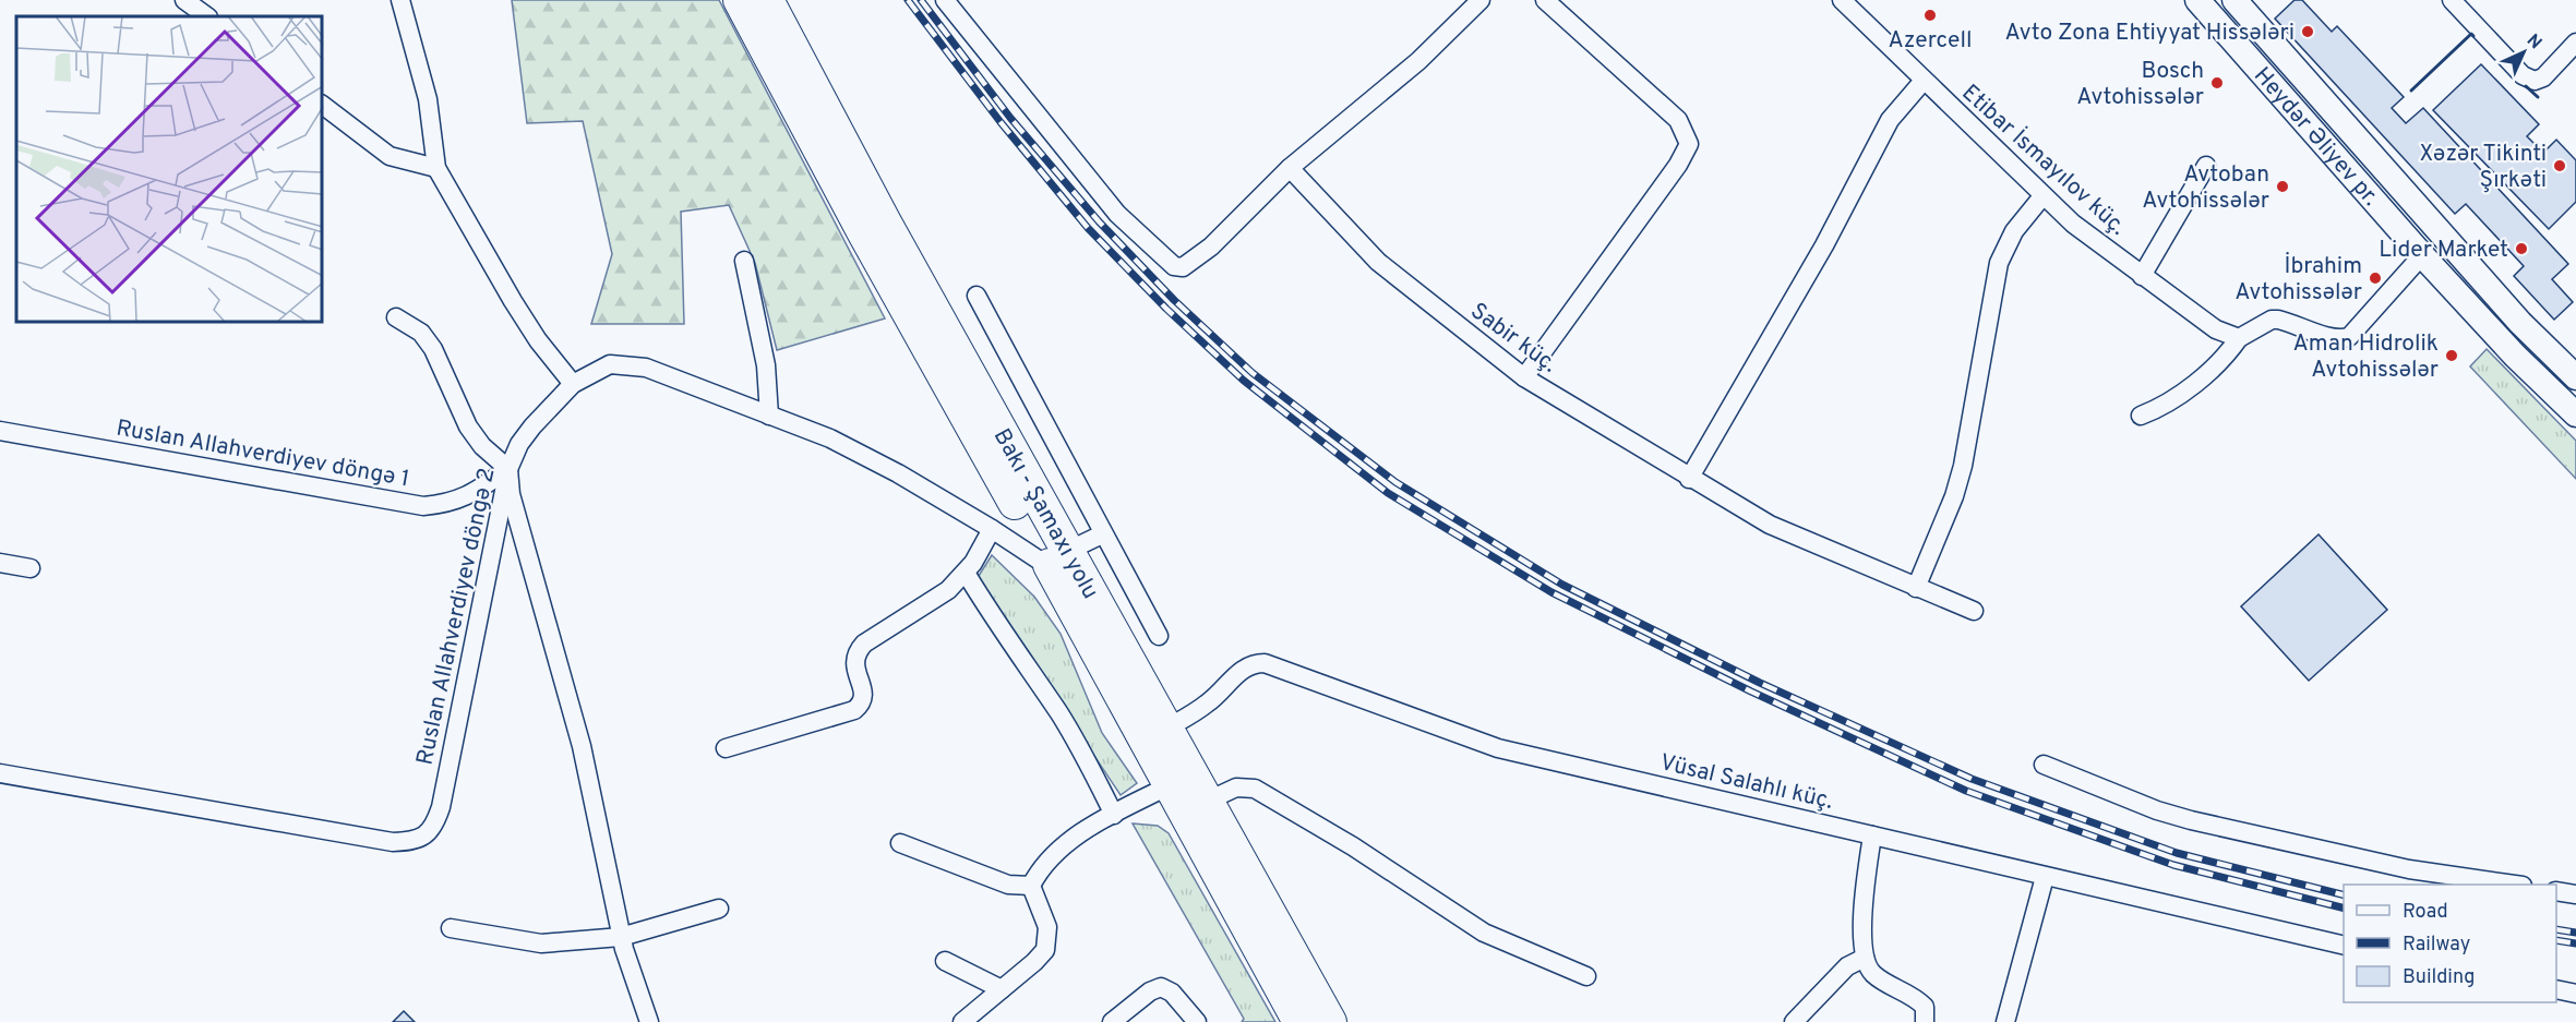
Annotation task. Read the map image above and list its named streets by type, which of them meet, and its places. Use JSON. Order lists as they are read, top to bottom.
{
  "streets": {
    "highway": ["Bakı - Şamaxı yolu"],
    "main road": ["Heydər Əliyev pr."],
    "street": [
      "Etibar İsmayılov küç.",
      "Sabir küç.",
      "Ruslan Allahverdiyev döngə 1",
      "Ruslan Allahverdiyev döngə 2",
      "Vüsal Salahlı küç."
    ]
  },
  "crossings": [
    ["Ruslan Allahverdiyev döngə 1", "Ruslan Allahverdiyev döngə 2"],
    ["Bakı - Şamaxı yolu", "Ruslan Allahverdiyev döngə 2"],
    ["Bakı - Şamaxı yolu", "Vüsal Salahlı küç."]
  ],
  "places": [
    "Azercell",
    "Avto Zona Ehtiyyat Hissələri",
    "Bosch Avtohissələr",
    "Xəzər Tikinti Şırkəti",
    "Avtoban Avtohissələr",
    "Lider Market",
    "İbrahim Avtohissələr",
    "Aman Hidrolik Avtohissələr"
  ],
  "legend": ["Road", "Railway", "Building"],
  "north": "top right"
}
